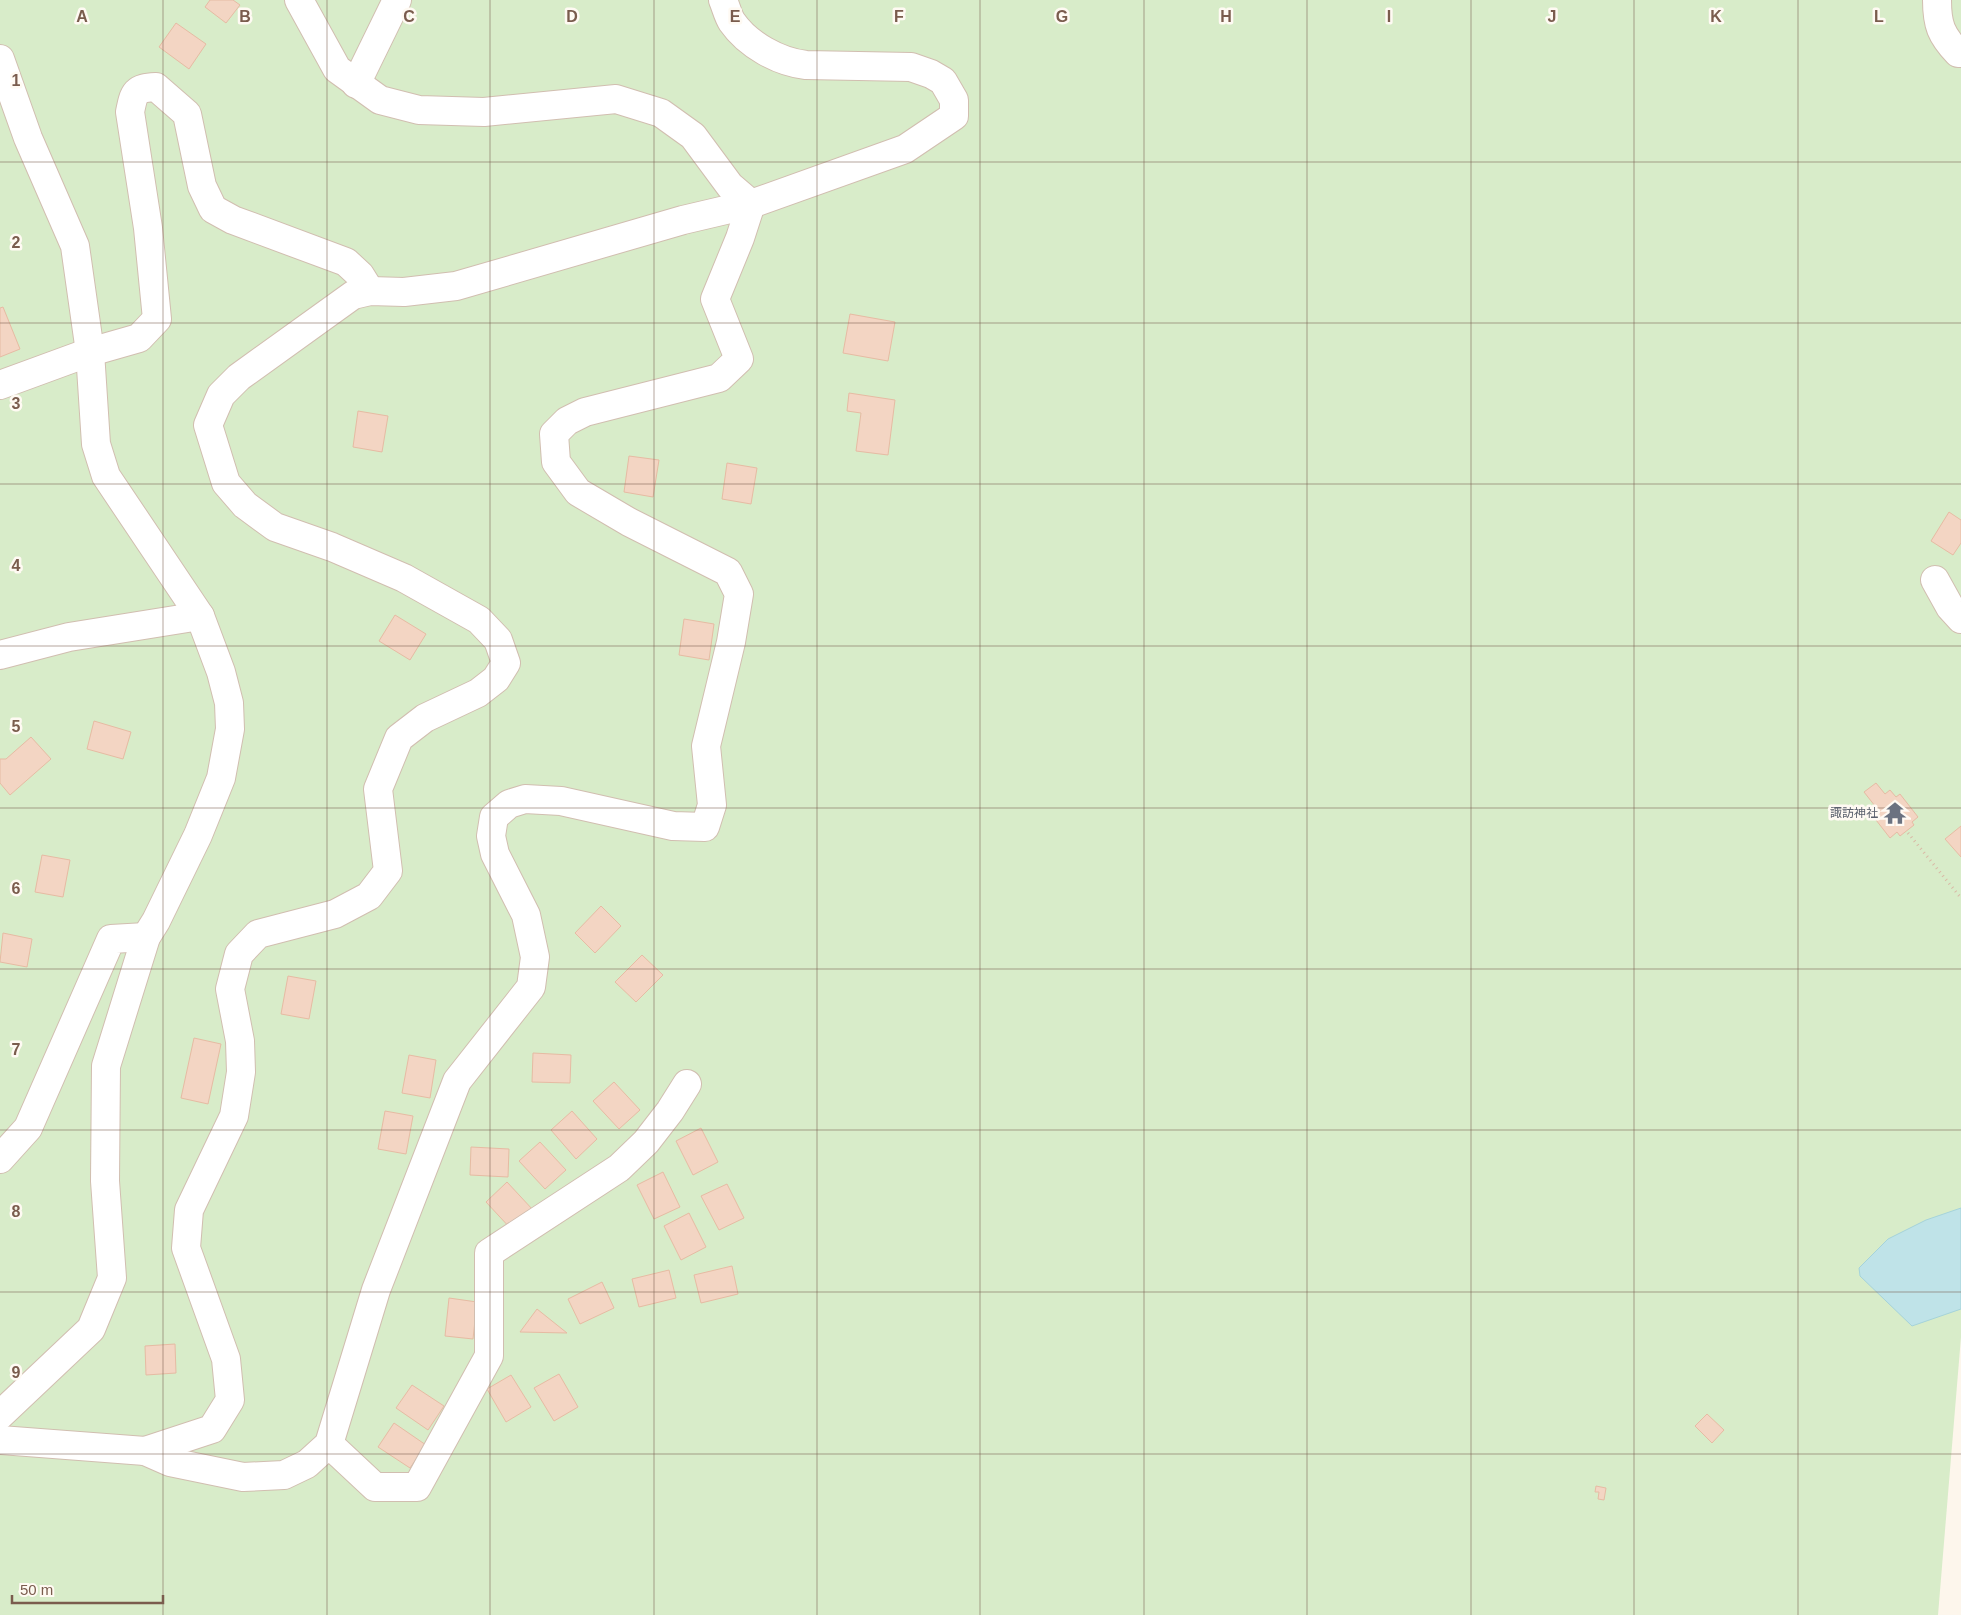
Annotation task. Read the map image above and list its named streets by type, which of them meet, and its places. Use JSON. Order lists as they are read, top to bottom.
{
  "places": {
    "temple": ["諏訪神社"]
  },
  "scale_bar": "50 m",
  "grid": {
    "columns": [
      "A",
      "B",
      "C",
      "D",
      "E",
      "F",
      "G",
      "H",
      "I",
      "J",
      "K",
      "L"
    ],
    "rows": [
      "1",
      "2",
      "3",
      "4",
      "5",
      "6",
      "7",
      "8",
      "9"
    ]
  }
}
